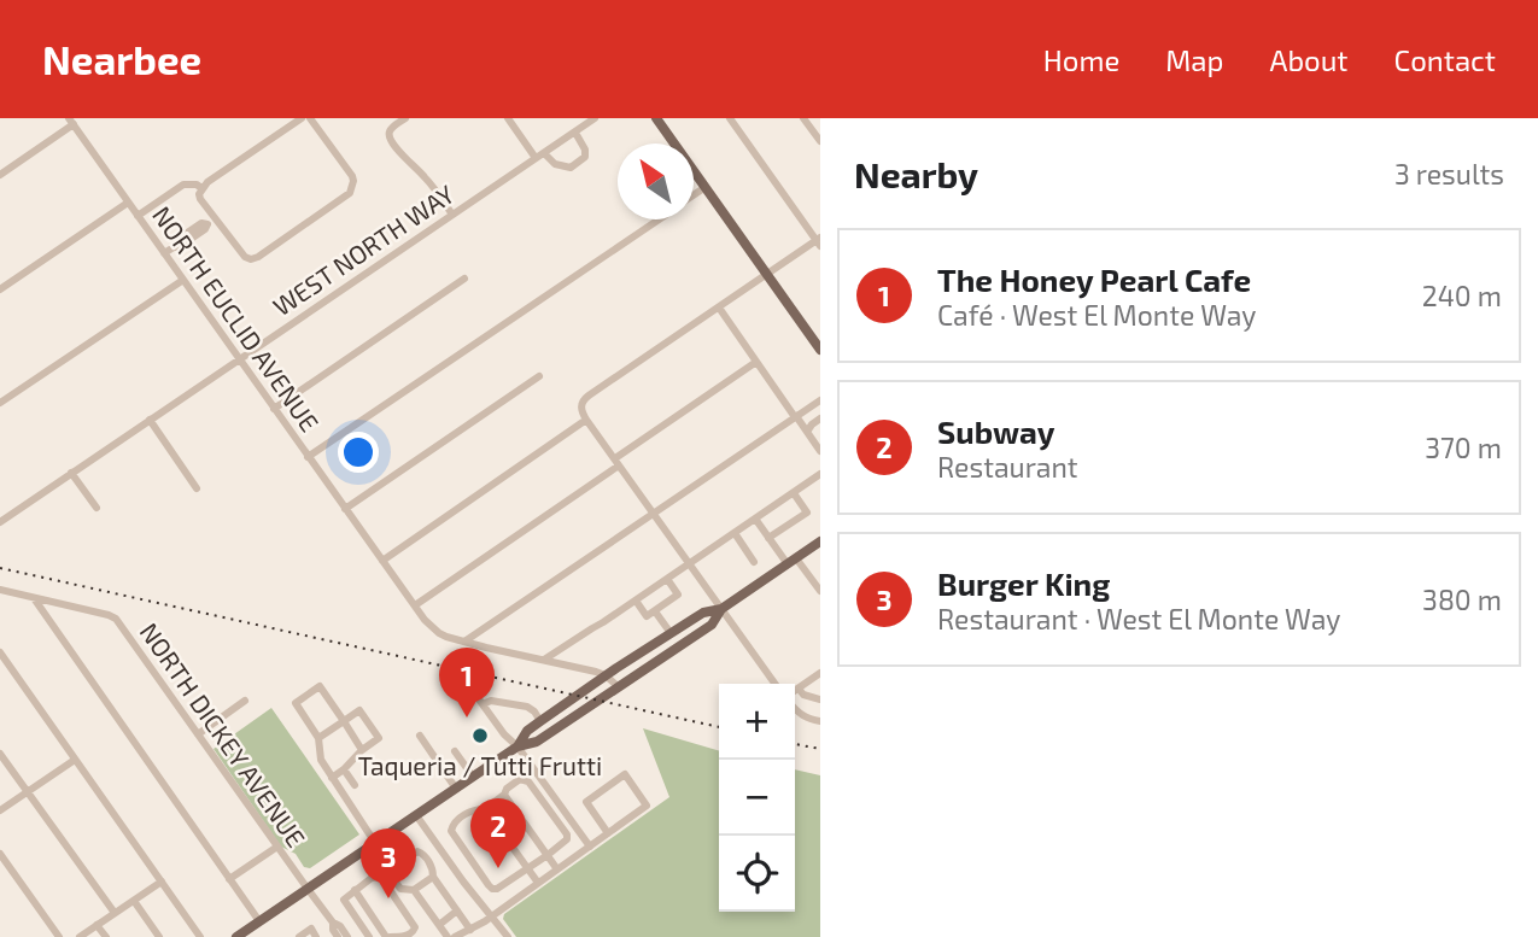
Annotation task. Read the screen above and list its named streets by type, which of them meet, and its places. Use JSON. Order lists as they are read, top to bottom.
{
  "streets": {
    "street": ["WEST NORTH WAY", "NORTH EUCLID AVENUE", "NORTH DICKEY AVENUE"]
  },
  "crossings": [
    ["WEST NORTH WAY", "NORTH EUCLID AVENUE"]
  ],
  "places": ["Taqueria / Tutti Frutti"],
  "north": "top left",
  "page": {
    "header": "Nearbee",
    "nav": [
      "Home",
      "Map",
      "About",
      "Contact"
    ],
    "heading": ["Nearby", "3 results"],
    "list": [
      {
        "mark": "1",
        "name": "The Honey Pearl Cafe",
        "note": "Café · West El Monte Way",
        "value": "240 m"
      },
      {
        "mark": "2",
        "name": "Subway",
        "note": "Restaurant",
        "value": "370 m"
      },
      {
        "mark": "3",
        "name": "Burger King",
        "note": "Restaurant · West El Monte Way",
        "value": "380 m"
      }
    ],
    "pins": ["1", "2", "3"],
    "map_buttons": ["+", "−"]
  }
}
